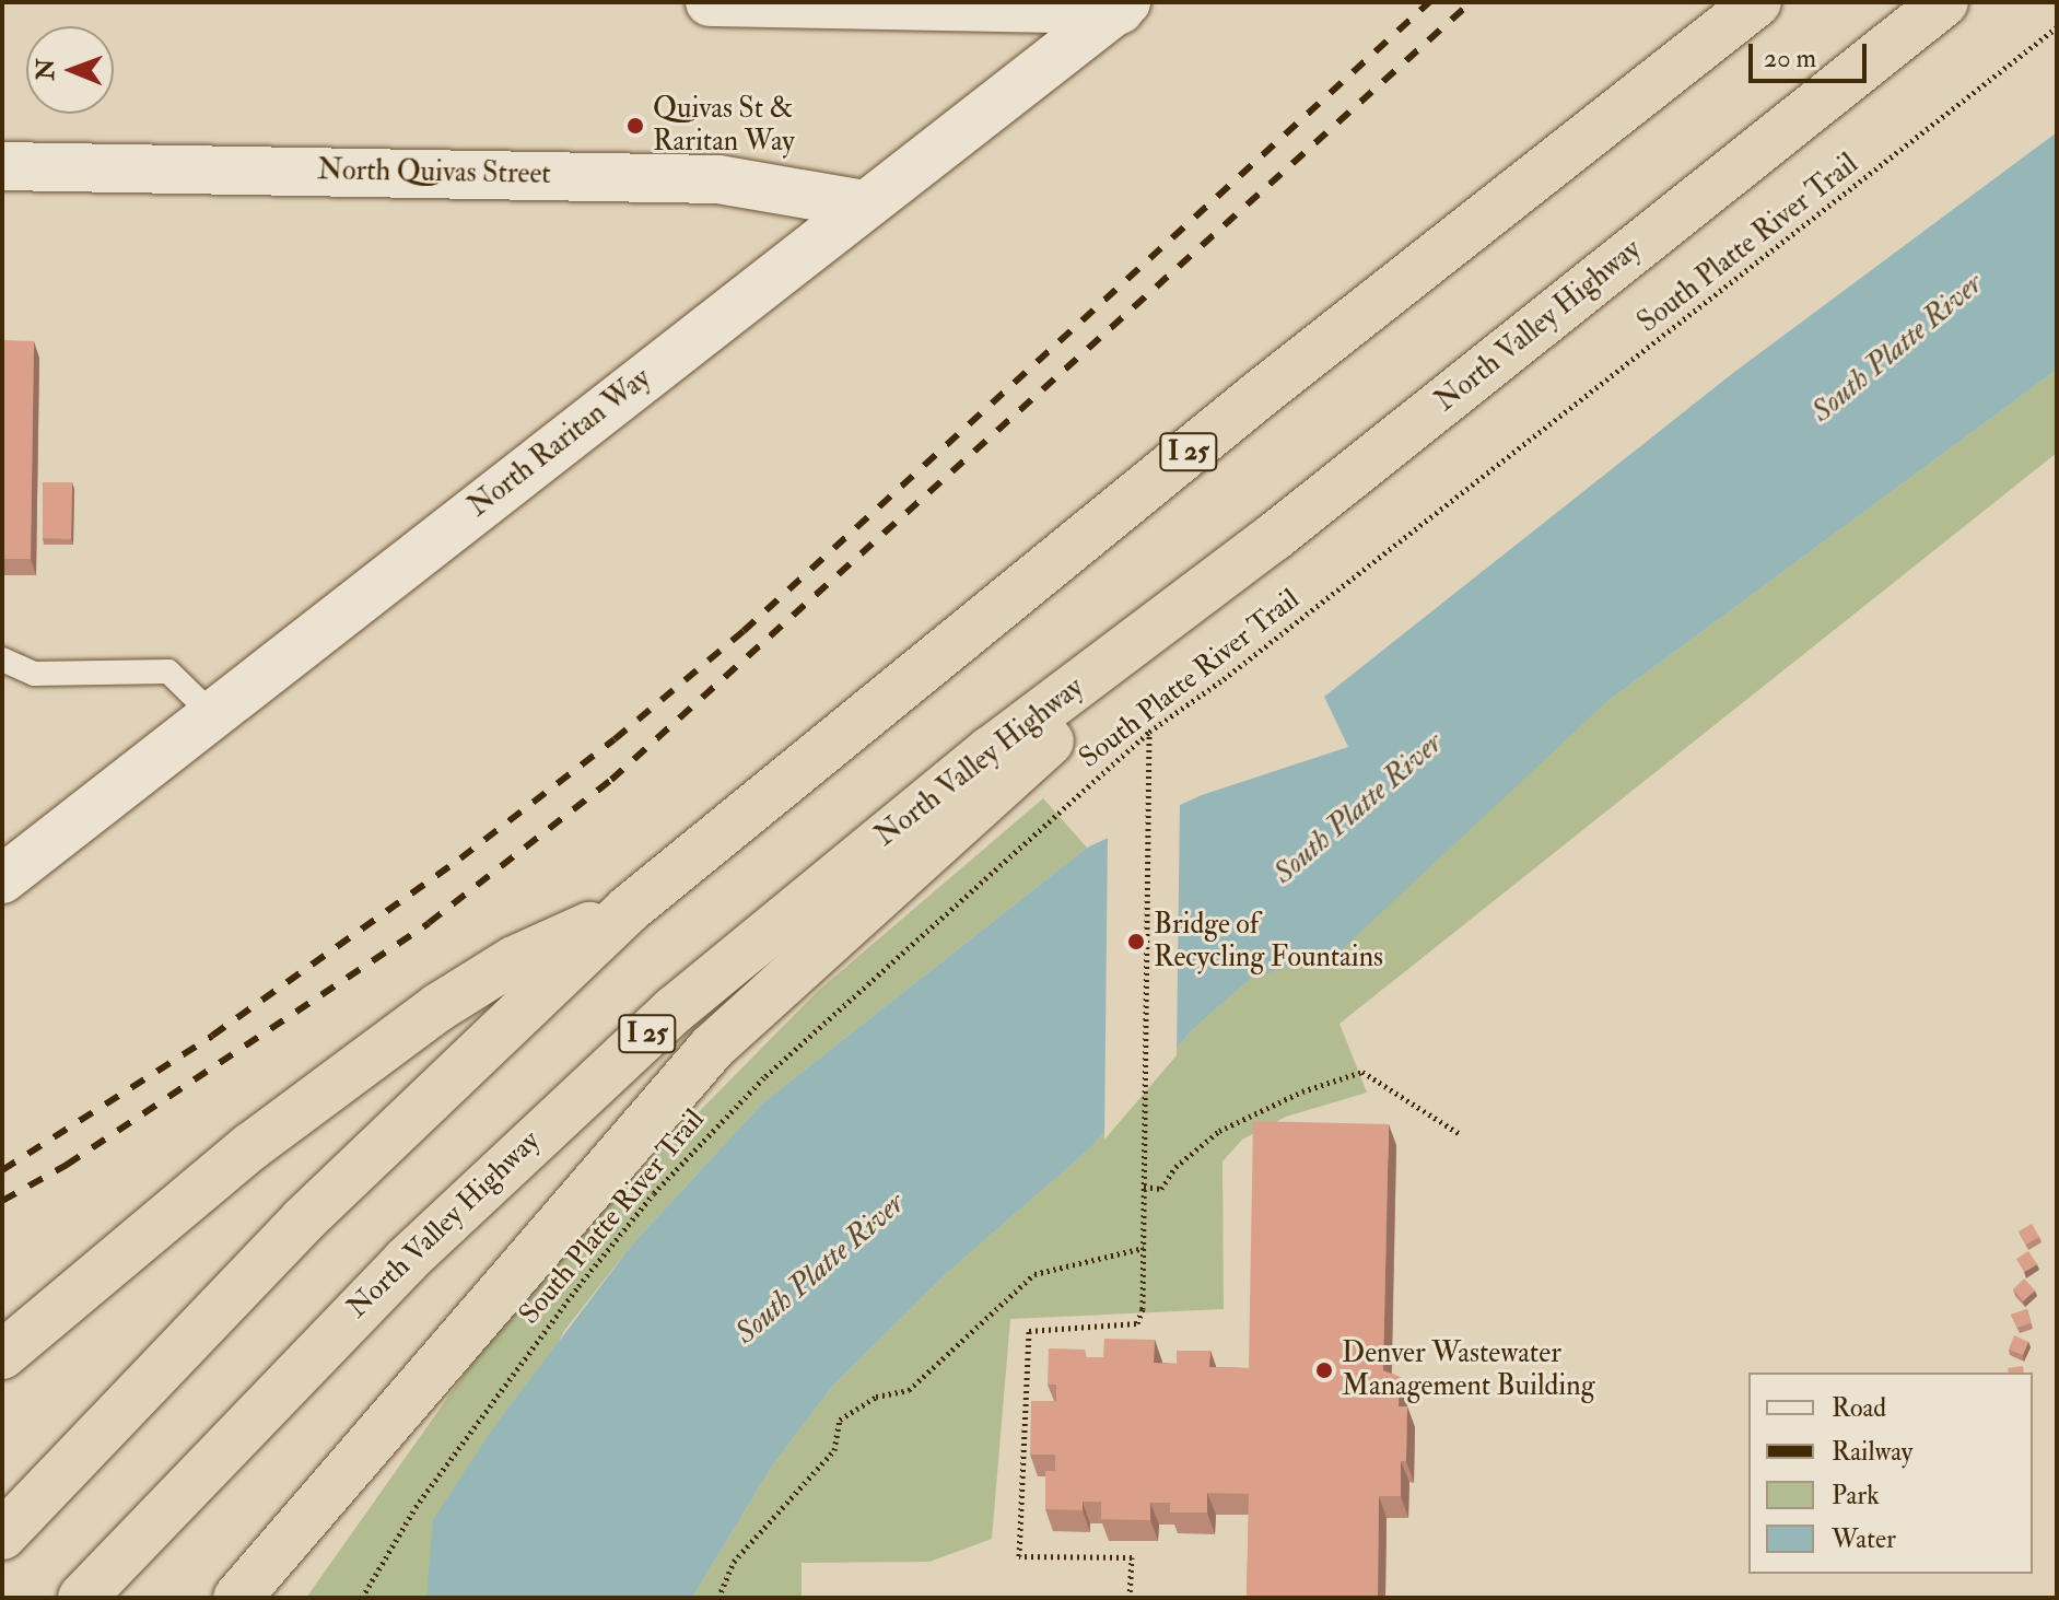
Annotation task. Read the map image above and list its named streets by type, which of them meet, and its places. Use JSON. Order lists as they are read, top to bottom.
{
  "streets": {
    "highway": ["North Valley Highway", "I 25"],
    "street": ["North Quivas Street", "North Raritan Way"],
    "path": ["South Platte River Trail"]
  },
  "crossings": [
    ["North Quivas Street", "North Raritan Way"]
  ],
  "water": ["South Platte River"],
  "places": ["Quivas St & Raritan Way", "Bridge of Recycling Fountains", "Denver Wastewater Management Building"],
  "legend": [
    "Road",
    "Railway",
    "Park",
    "Water"
  ],
  "scale_bar": "20 m",
  "north": "left"
}
